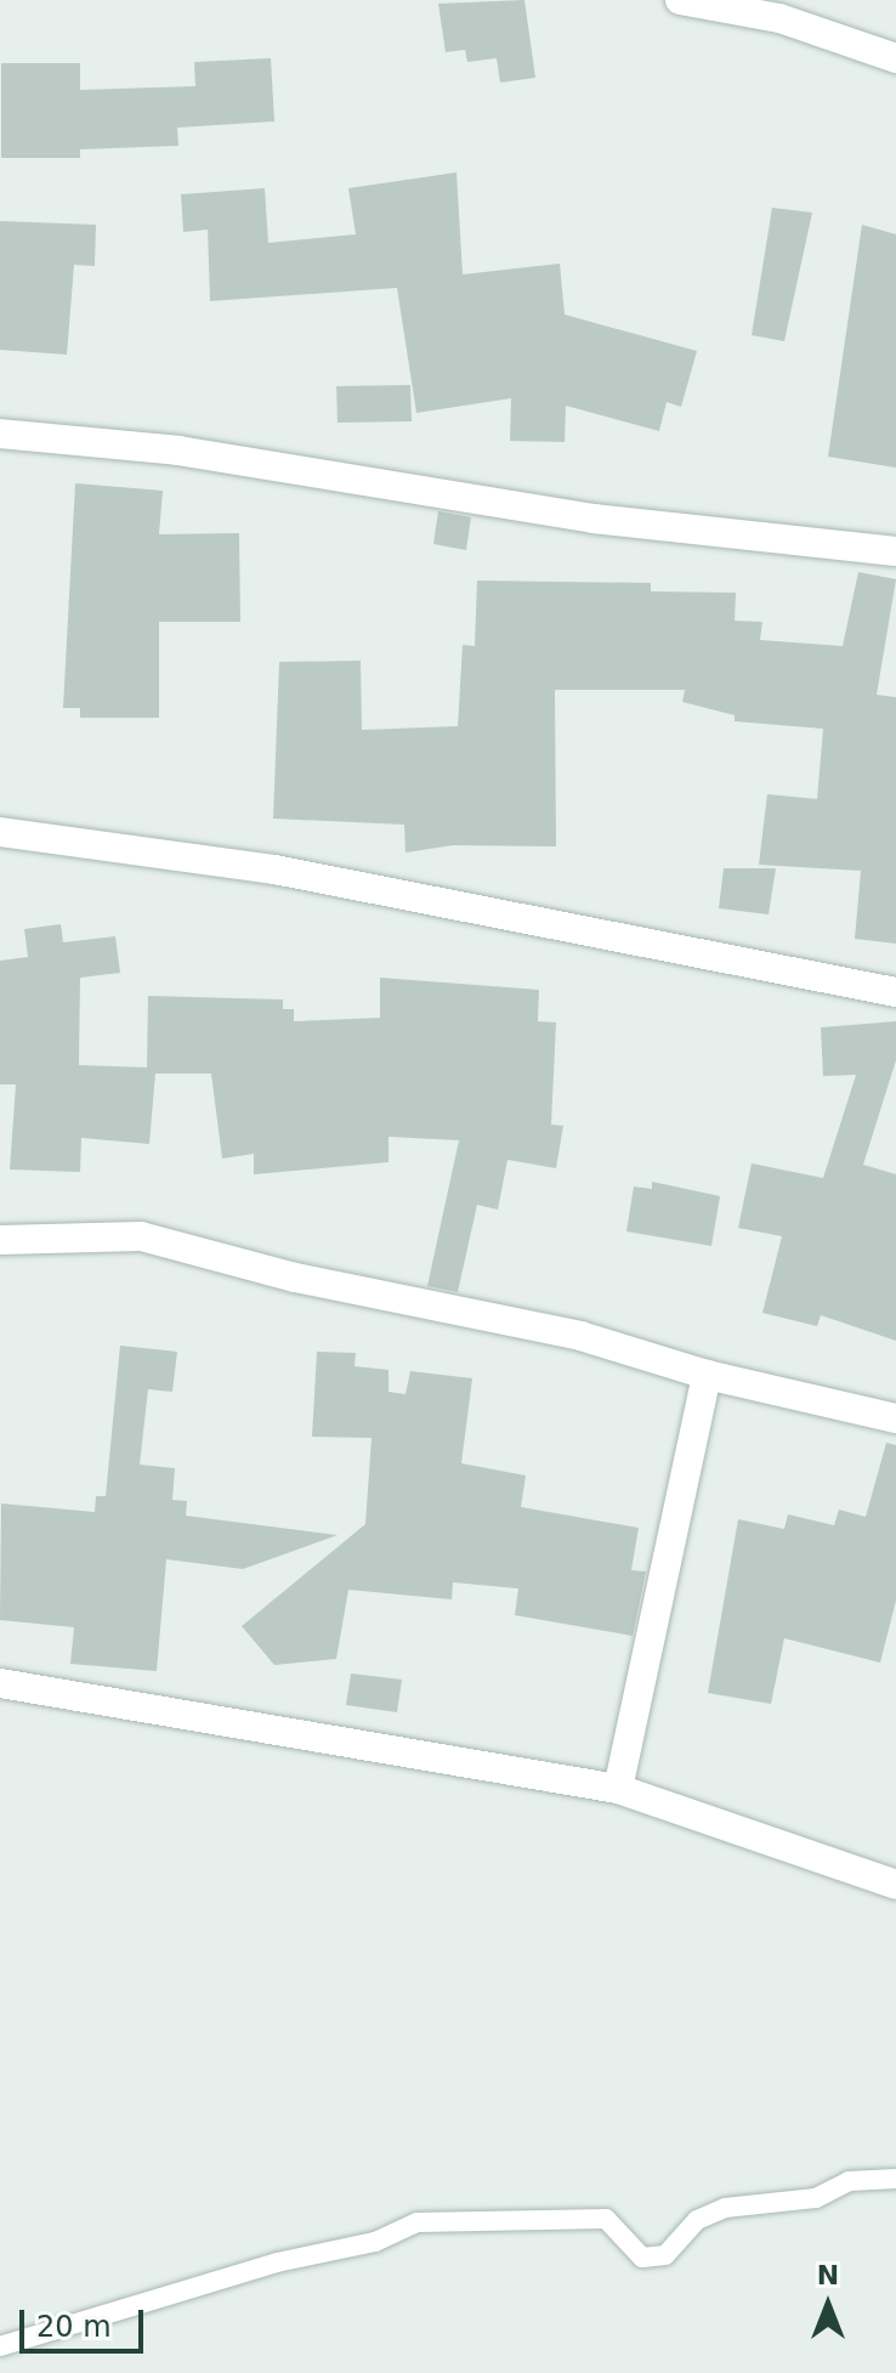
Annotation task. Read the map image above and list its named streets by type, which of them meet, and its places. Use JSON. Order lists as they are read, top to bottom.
{
  "scale_bar": "20 m",
  "north": "top"
}
